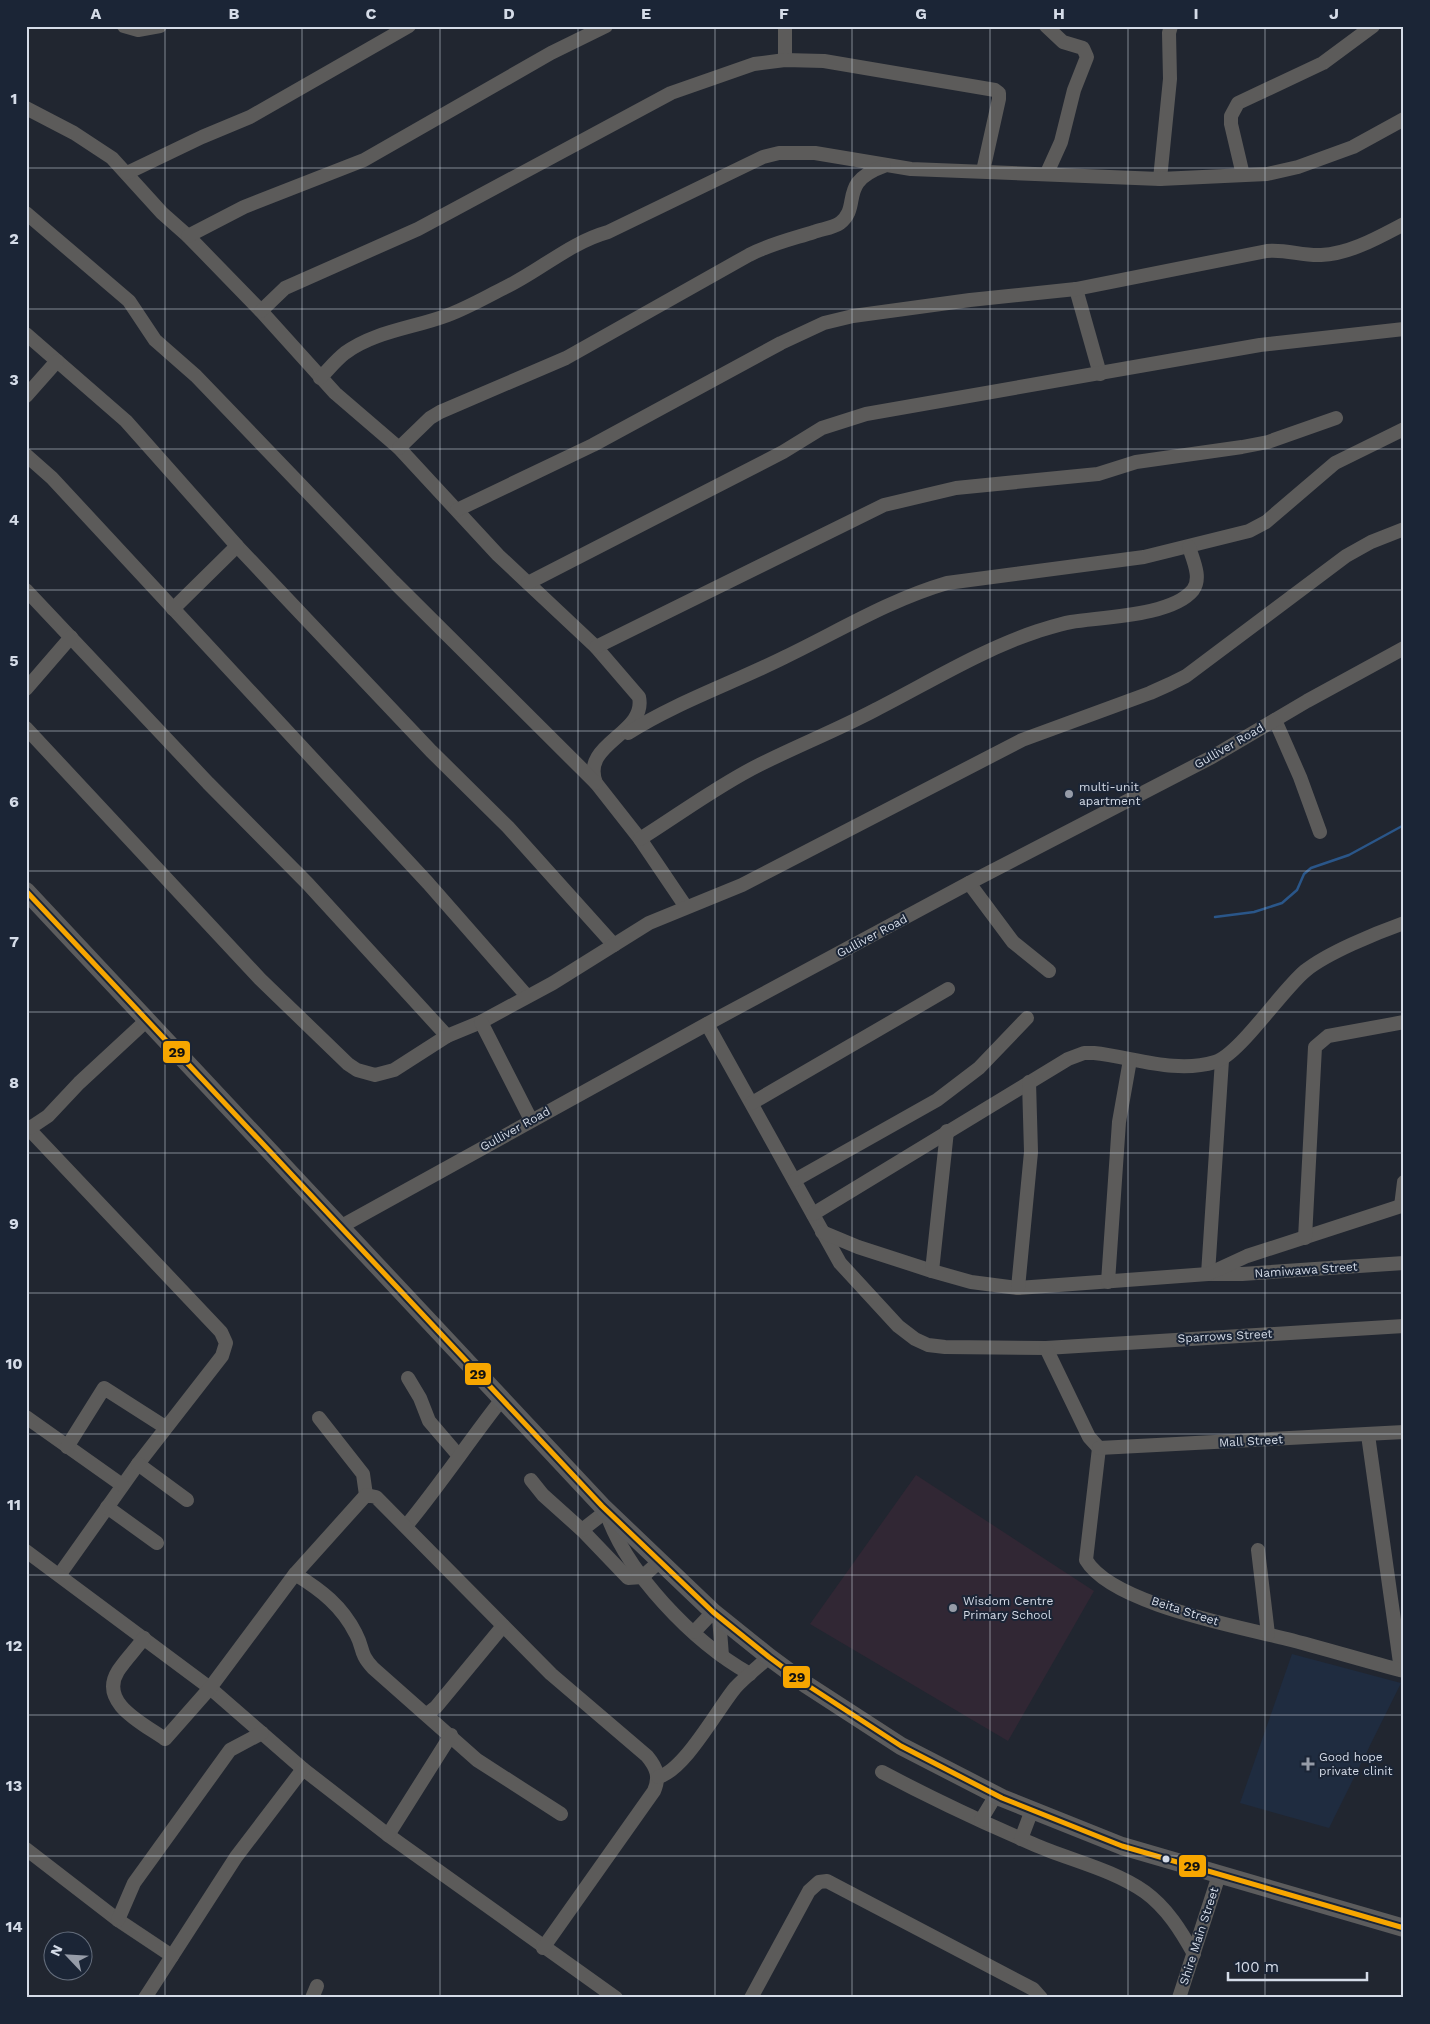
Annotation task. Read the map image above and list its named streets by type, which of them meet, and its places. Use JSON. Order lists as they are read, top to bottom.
{
  "streets": {
    "street": [
      "Gulliver Road",
      "Namiwawa Street",
      "Sparrows Street",
      "Mall Street",
      "Beita Street",
      "Shire Main Street"
    ]
  },
  "crossings": [
    ["Gulliver Road", "Sparrows Street"],
    ["Namiwawa Street", "Sparrows Street"],
    ["Mall Street", "Beita Street"]
  ],
  "places": {
    "other": ["multi-unit apartment", "Wisdom Centre Primary School"],
    "health": ["Good hope private clinit"]
  },
  "lines": ["transit line 29"],
  "scale_bar": "100 m",
  "north": "top left",
  "grid": {
    "columns": [
      "A",
      "B",
      "C",
      "D",
      "E",
      "F",
      "G",
      "H",
      "I",
      "J"
    ],
    "rows": [
      "1",
      "2",
      "3",
      "4",
      "5",
      "6",
      "7",
      "8",
      "9",
      "10",
      "11",
      "12",
      "13",
      "14"
    ]
  }
}
